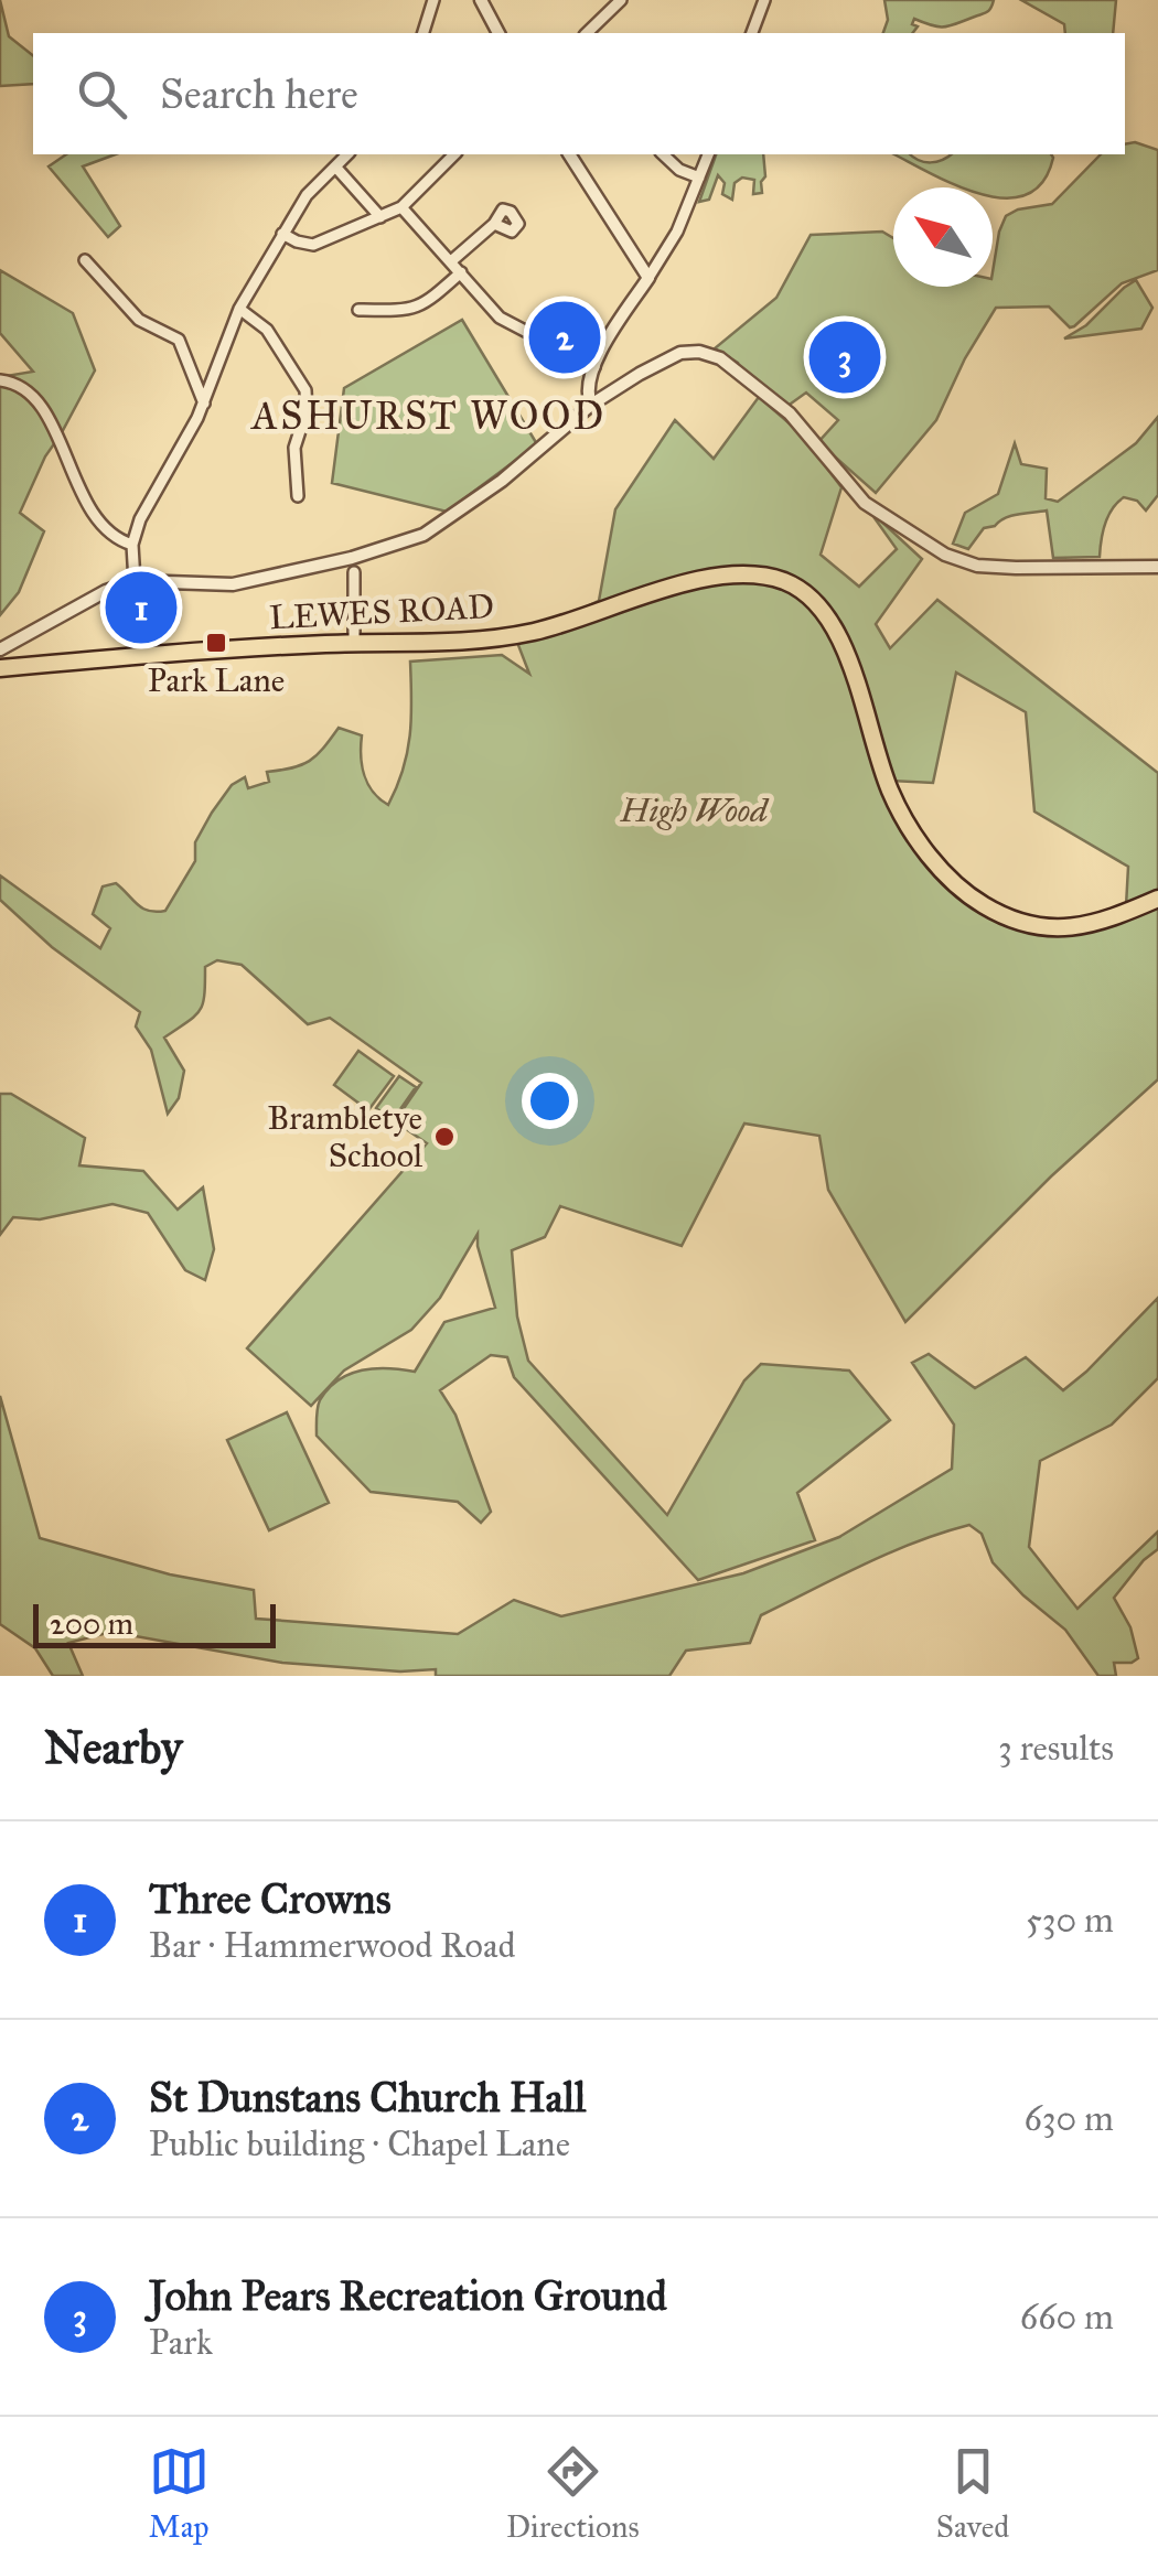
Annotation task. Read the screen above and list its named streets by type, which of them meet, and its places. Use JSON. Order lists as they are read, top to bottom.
{
  "streets": {
    "highway": ["LEWES ROAD"]
  },
  "districts": ["ASHURST WOOD"],
  "parks": ["High Wood"],
  "places": {
    "transit": ["Park Lane"],
    "other": ["Brambletye School"]
  },
  "scale_bar": "200 m",
  "north": "top left",
  "page": {
    "search": "Search here",
    "pins": ["2", "3", "1"],
    "scale": "200 m",
    "heading": ["Nearby", "3 results"],
    "list": [
      {
        "mark": "1",
        "name": "Three Crowns",
        "note": "Bar · Hammerwood Road",
        "value": "530 m"
      },
      {
        "mark": "2",
        "name": "St Dunstans Church Hall",
        "note": "Public building · Chapel Lane",
        "value": "630 m"
      },
      {
        "mark": "3",
        "name": "John Pears Recreation Ground",
        "note": "Park",
        "value": "660 m"
      }
    ],
    "nav": ["Map", "Directions", "Saved"]
  }
}
